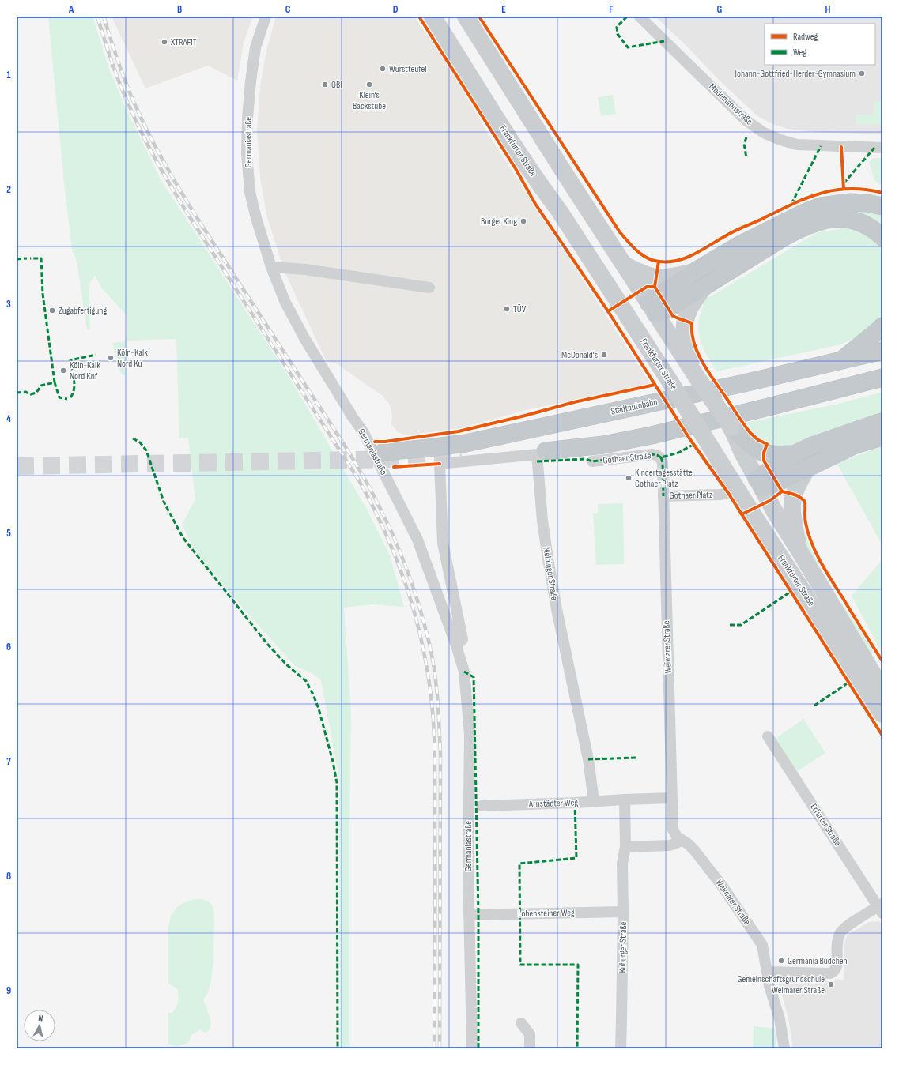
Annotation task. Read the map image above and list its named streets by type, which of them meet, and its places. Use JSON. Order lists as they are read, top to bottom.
{
  "streets": {
    "highway": ["Stadtautobahn"],
    "main road": ["Frankfurter Straße"],
    "street": [
      "Modemannstraße",
      "Germaniastraße",
      "Gothaer Straße",
      "Gothaer Platz",
      "Meininger Straße",
      "Weimarer Straße",
      "Arnstädter Weg",
      "Erfurter Straße",
      "Lobensteiner Weg",
      "Koburger Straße"
    ]
  },
  "crossings": [
    ["Germaniastraße", "Meininger Straße"],
    ["Germaniastraße", "Lobensteiner Weg"],
    ["Frankfurter Straße", "Gothaer Platz"],
    ["Gothaer Straße", "Gothaer Platz"],
    ["Gothaer Platz", "Weimarer Straße"],
    ["Meininger Straße", "Arnstädter Weg"],
    ["Weimarer Straße", "Arnstädter Weg"],
    ["Arnstädter Weg", "Koburger Straße"],
    ["Lobensteiner Weg", "Koburger Straße"]
  ],
  "places": [
    "XTRAFIT",
    "Wurstteufel",
    "Johann-Gottfried-Herder-Gymnasium",
    "OBI",
    "Klein's Backstube",
    "Burger King",
    "TÜV",
    "Zugabfertigung",
    "McDonald's",
    "Köln-Kalk Nord Ku",
    "Köln-Kalk Nord Knf",
    "Kindertagesstätte Gothaer Platz",
    "Germania Büdchen",
    "Gemeinschaftsgrundschule Weimarer Straße"
  ],
  "legend": ["Radweg", "Weg"],
  "north": "top",
  "grid": {
    "columns": [
      "A",
      "B",
      "C",
      "D",
      "E",
      "F",
      "G",
      "H"
    ],
    "rows": [
      "1",
      "2",
      "3",
      "4",
      "5",
      "6",
      "7",
      "8",
      "9"
    ]
  }
}
